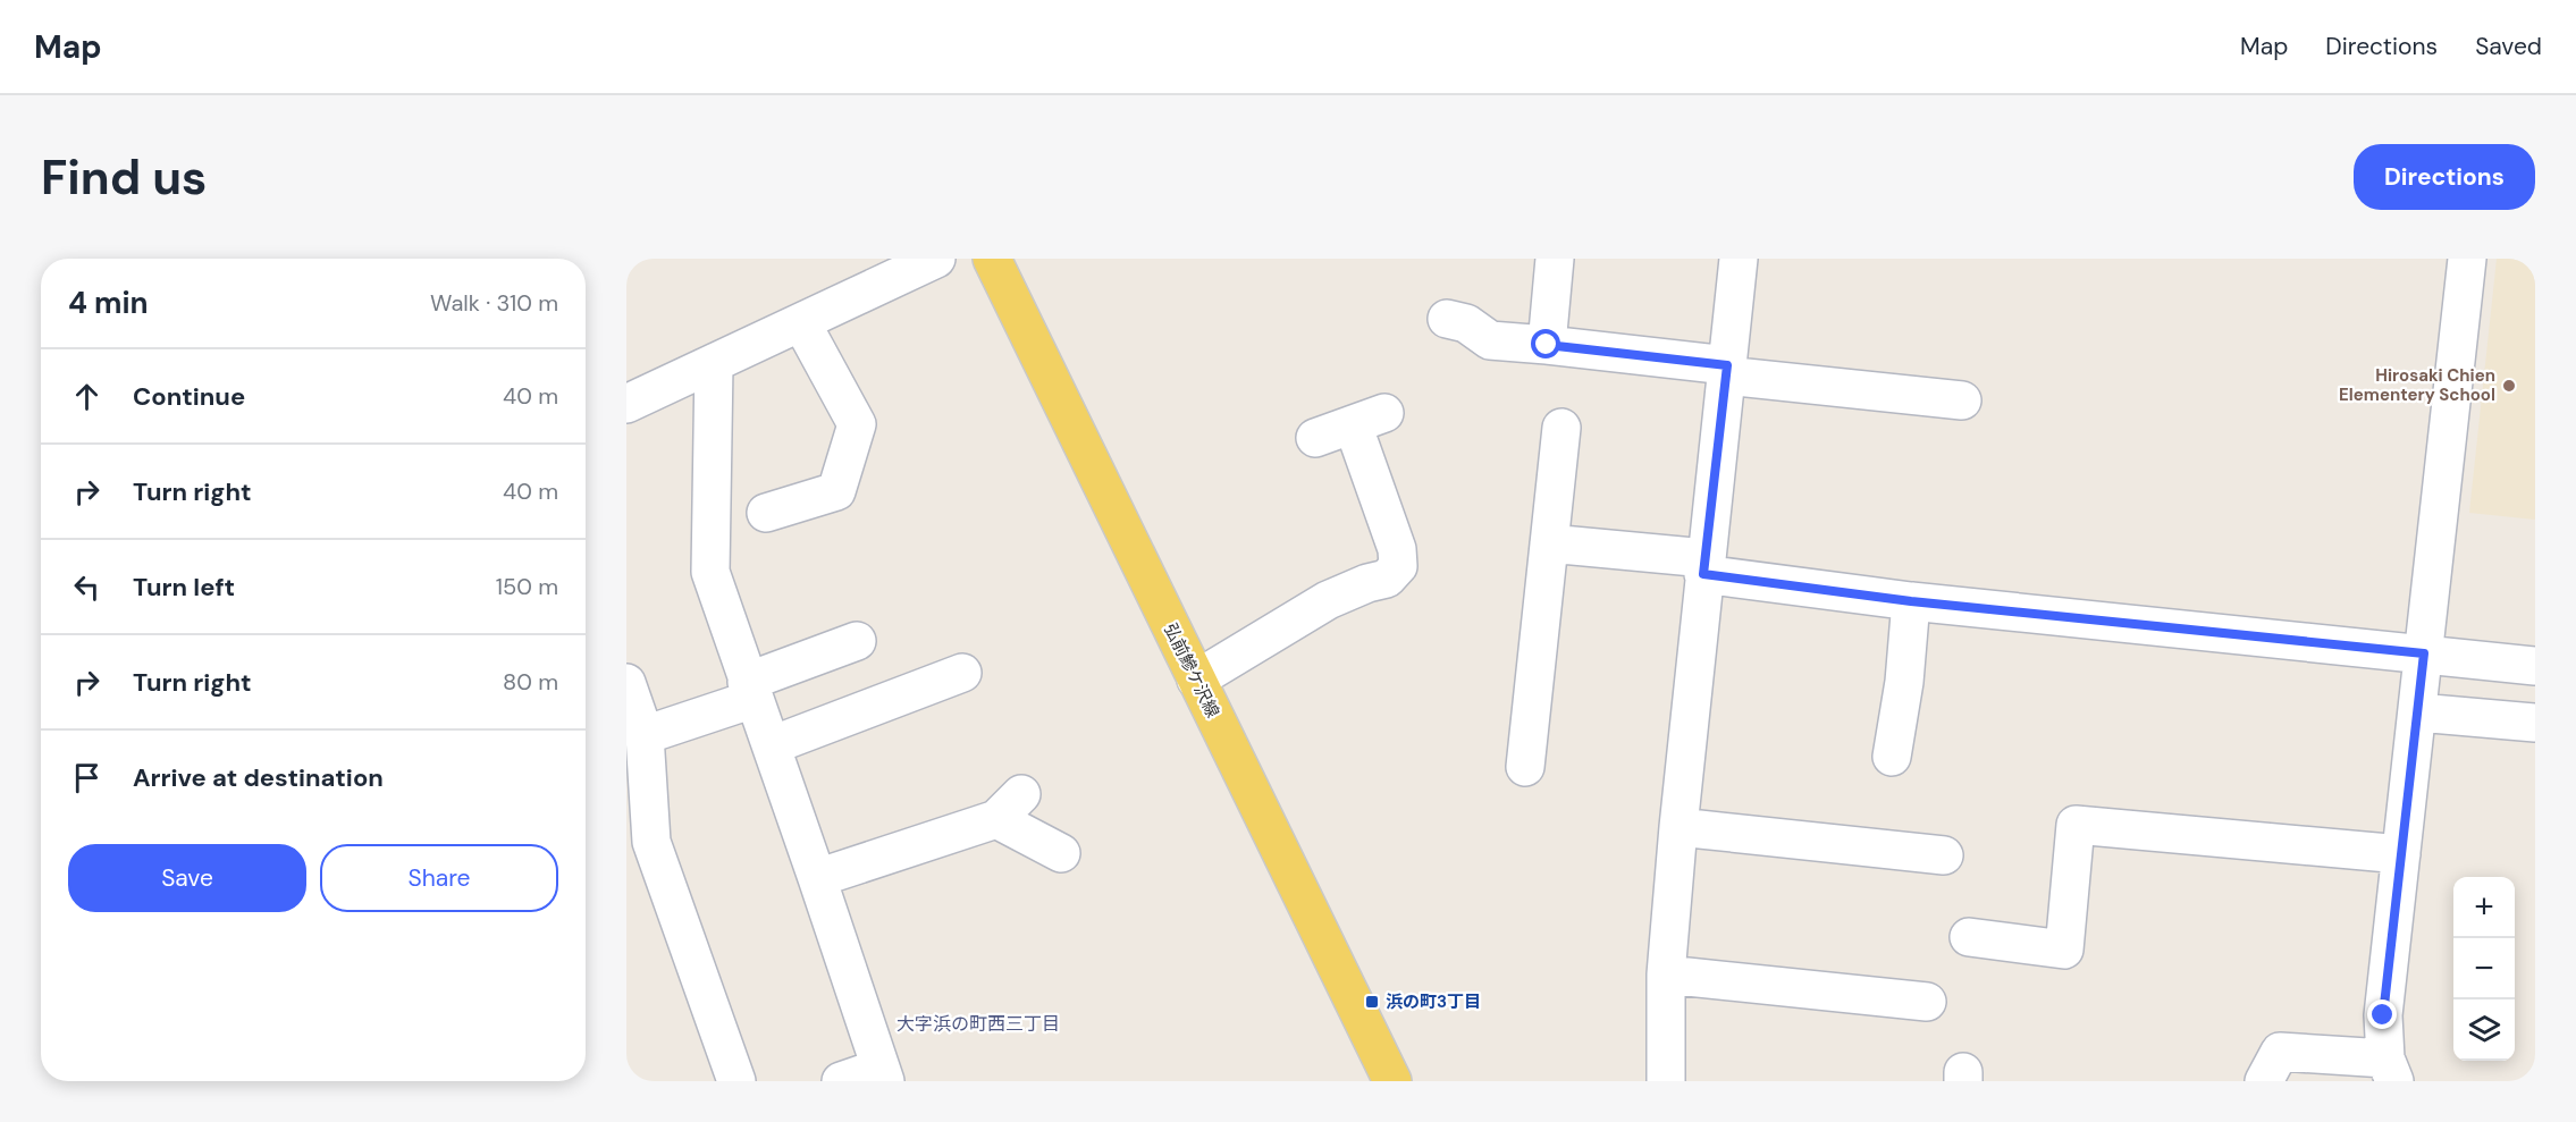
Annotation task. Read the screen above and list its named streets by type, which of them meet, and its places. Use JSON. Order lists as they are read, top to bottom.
{
  "streets": {
    "main road": ["弘前鰺ケ沢線"]
  },
  "districts": ["大字浜の町西三丁目"],
  "places": {
    "other": ["Hirosaki Chien Elementery School"],
    "transit": ["浜の町3丁目"]
  },
  "page": {
    "header": "Map",
    "nav": ["Map", "Directions", "Saved"],
    "buttons": [
      "Directions",
      ["Save", "Share"]
    ],
    "title": "Find us",
    "heading": ["4 min", "Walk · 310 m"],
    "list": [
      ["Continue", "40 m"],
      ["Turn right", "40 m"],
      ["Turn left", "150 m"],
      ["Turn right", "80 m"],
      "Arrive at destination"
    ],
    "map_buttons": ["+", "−"]
  }
}
